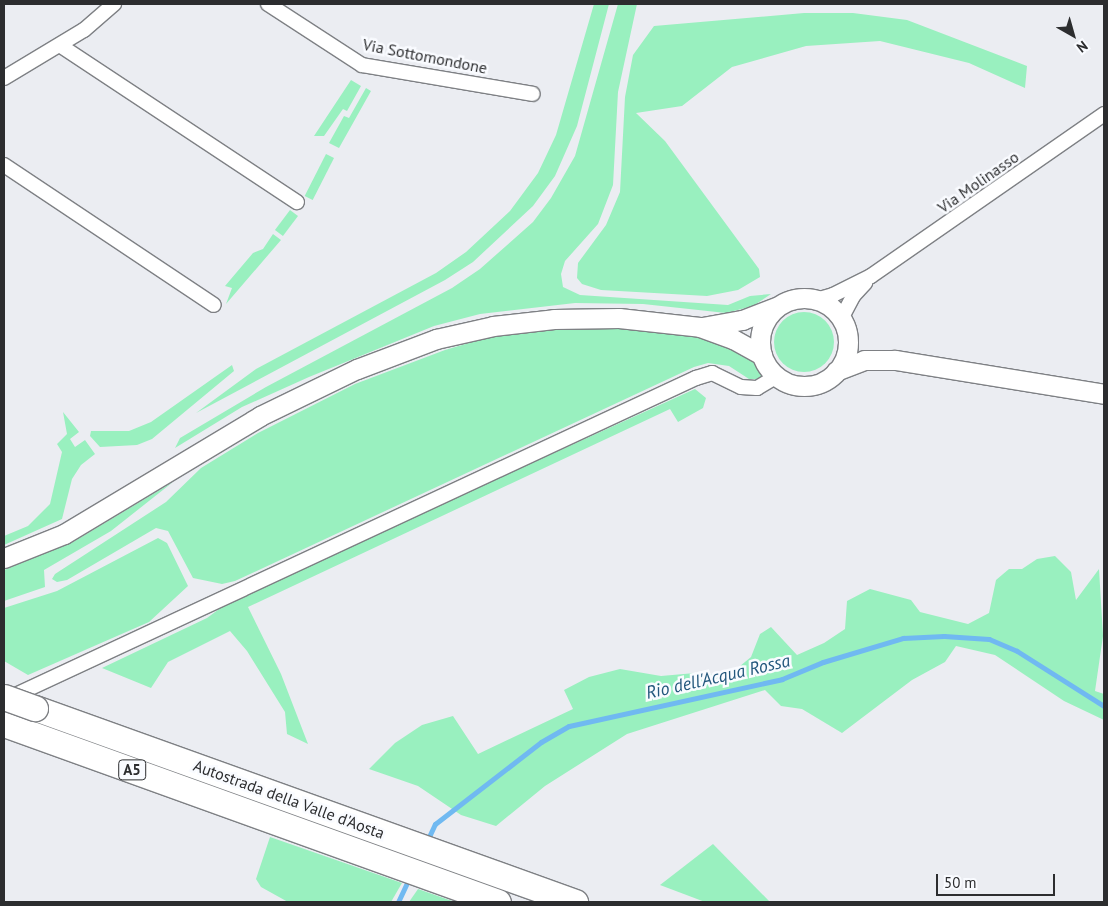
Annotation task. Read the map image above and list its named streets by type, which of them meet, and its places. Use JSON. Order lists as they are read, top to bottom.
{
  "streets": {
    "highway": ["A5", "Autostrada della Valle d'Aosta"],
    "street": ["Via Sottomondone", "Via Molinasso"]
  },
  "water": ["Rio dell'Acqua Rossa"],
  "scale_bar": "50 m",
  "north": "bottom right"
}
